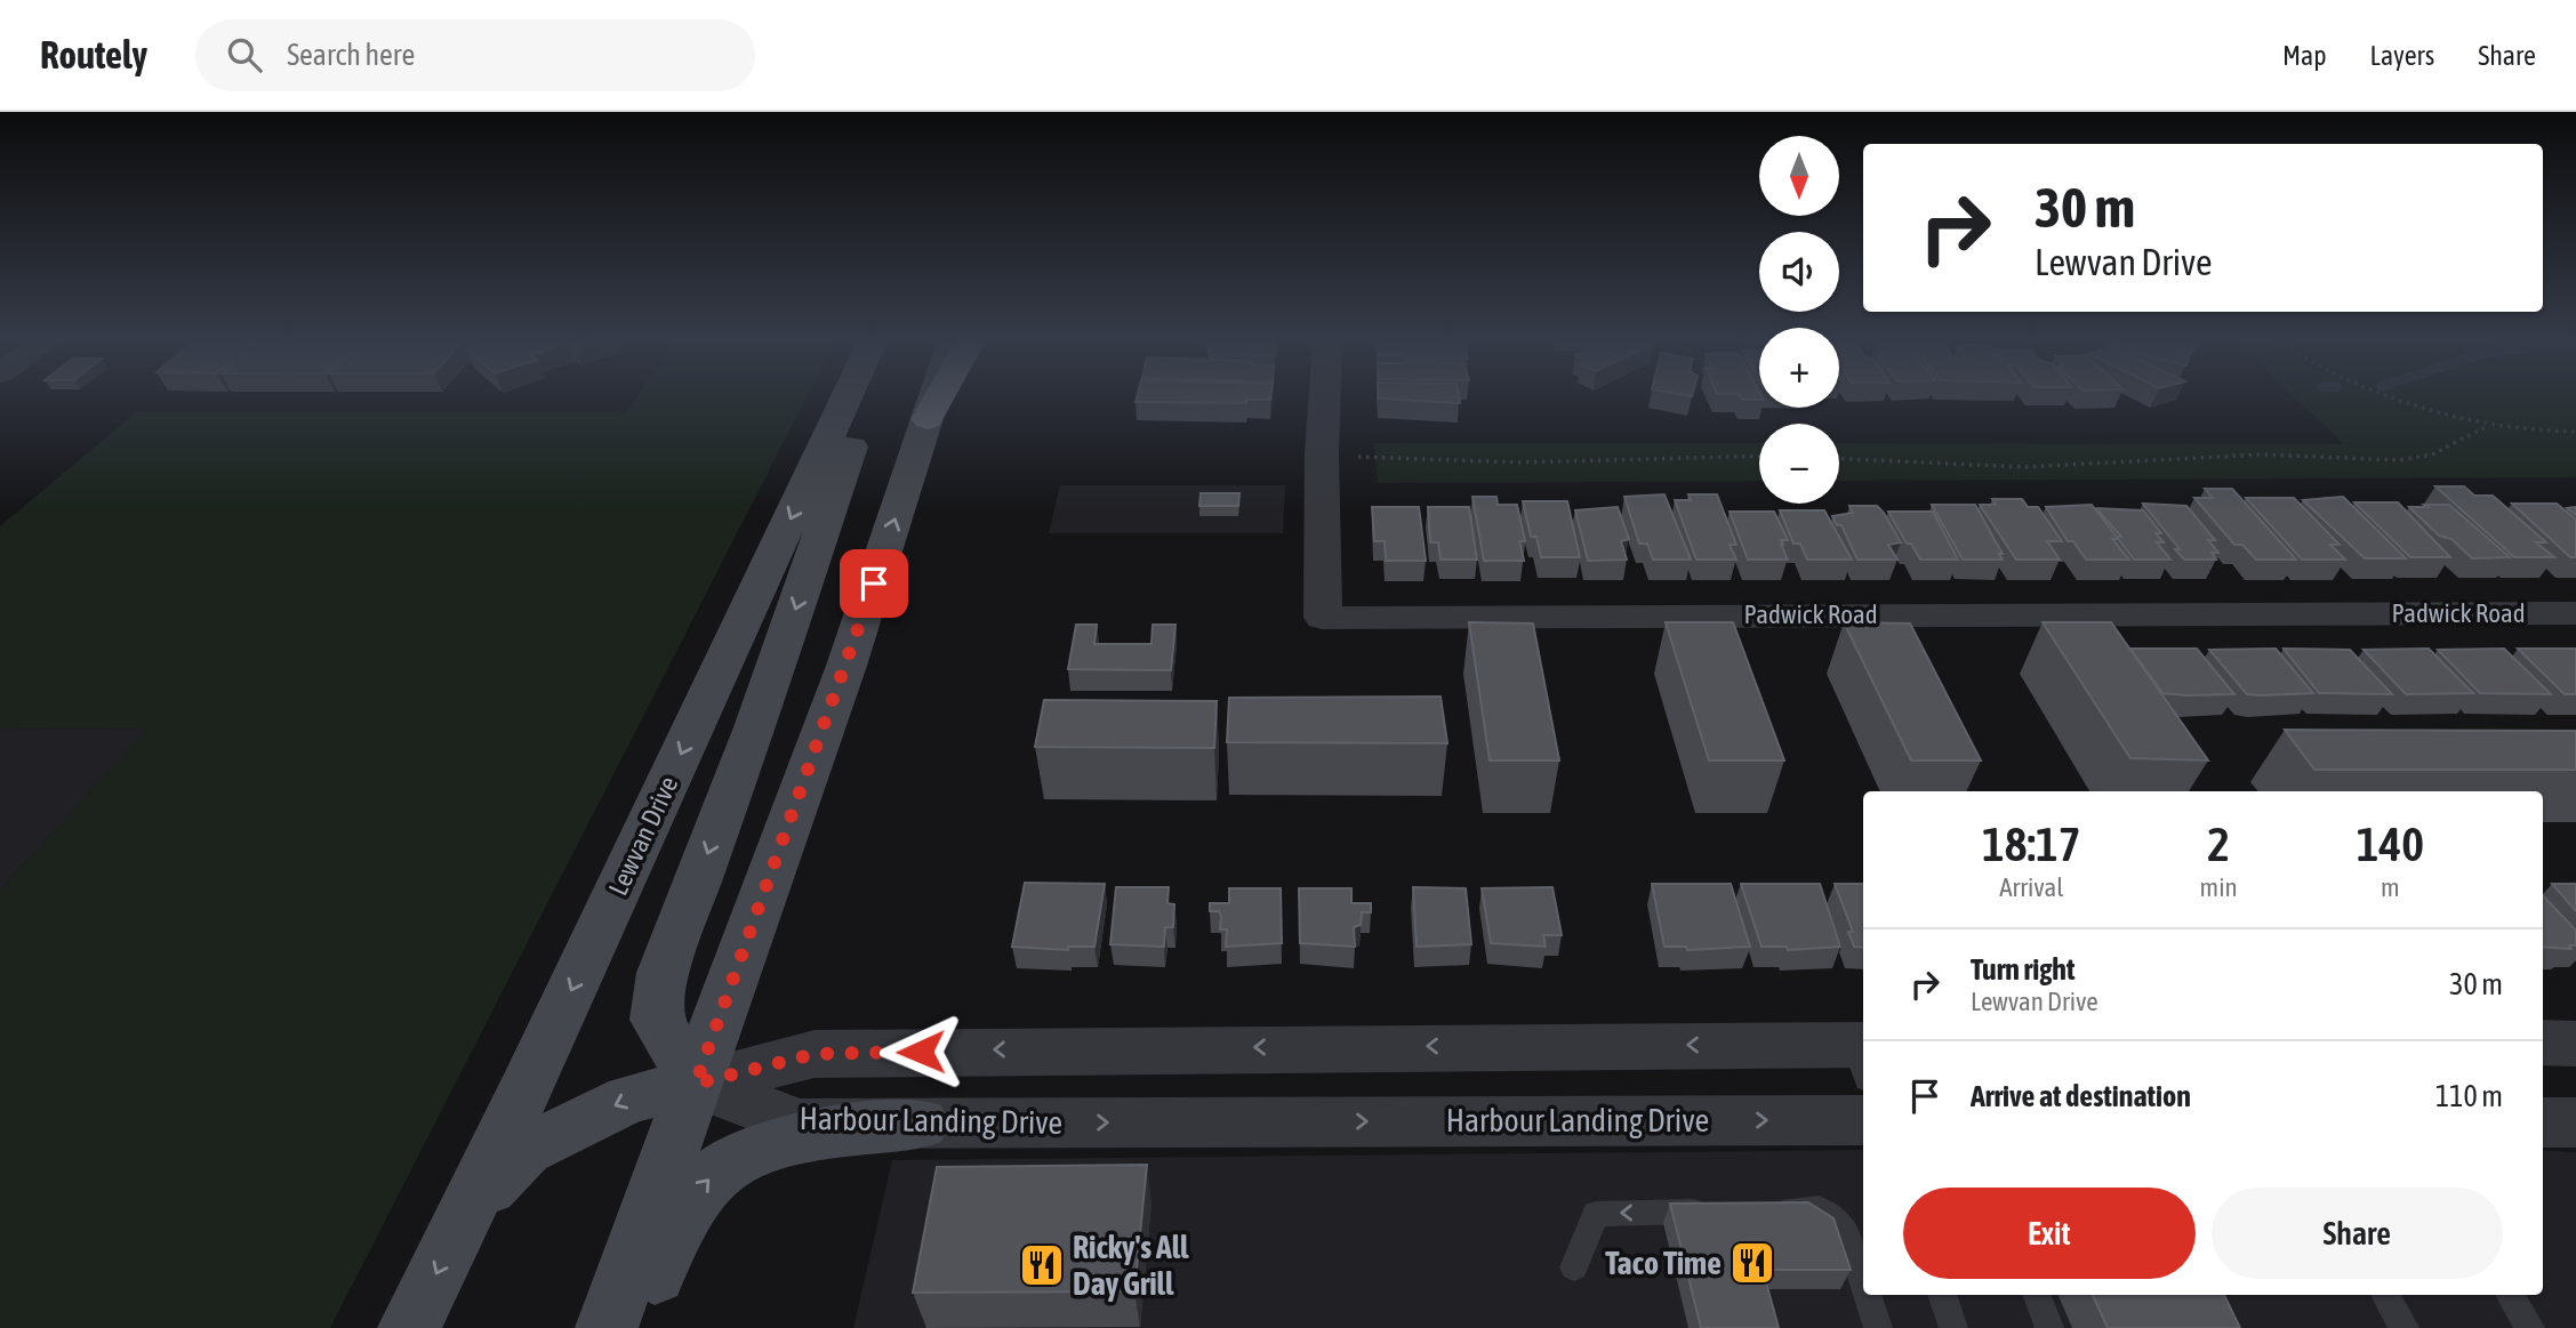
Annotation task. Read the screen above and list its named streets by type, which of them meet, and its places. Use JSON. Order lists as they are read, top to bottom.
{
  "streets": {
    "main road": ["Lewvan Drive"],
    "street": ["Padwick Road", "Harbour Landing Drive"]
  },
  "places": {
    "restaurant": ["Taco Time", "Ricky's All Day Grill"]
  },
  "north": "bottom",
  "page": {
    "header": "Routely",
    "search": "Search here",
    "nav": ["Map", "Layers", "Share"],
    "map_buttons": ["+", "−"],
    "turn": ["30 m", "Lewvan Drive"],
    "eta": [
      "18:17",
      "Arrival",
      "2",
      "min",
      "140",
      "m"
    ],
    "list": [
      {
        "name": "Turn right",
        "note": "Lewvan Drive",
        "value": "30 m"
      },
      {
        "name": "Arrive at destination",
        "value": "110 m"
      }
    ],
    "buttons": ["Exit", "Share"]
  }
}
